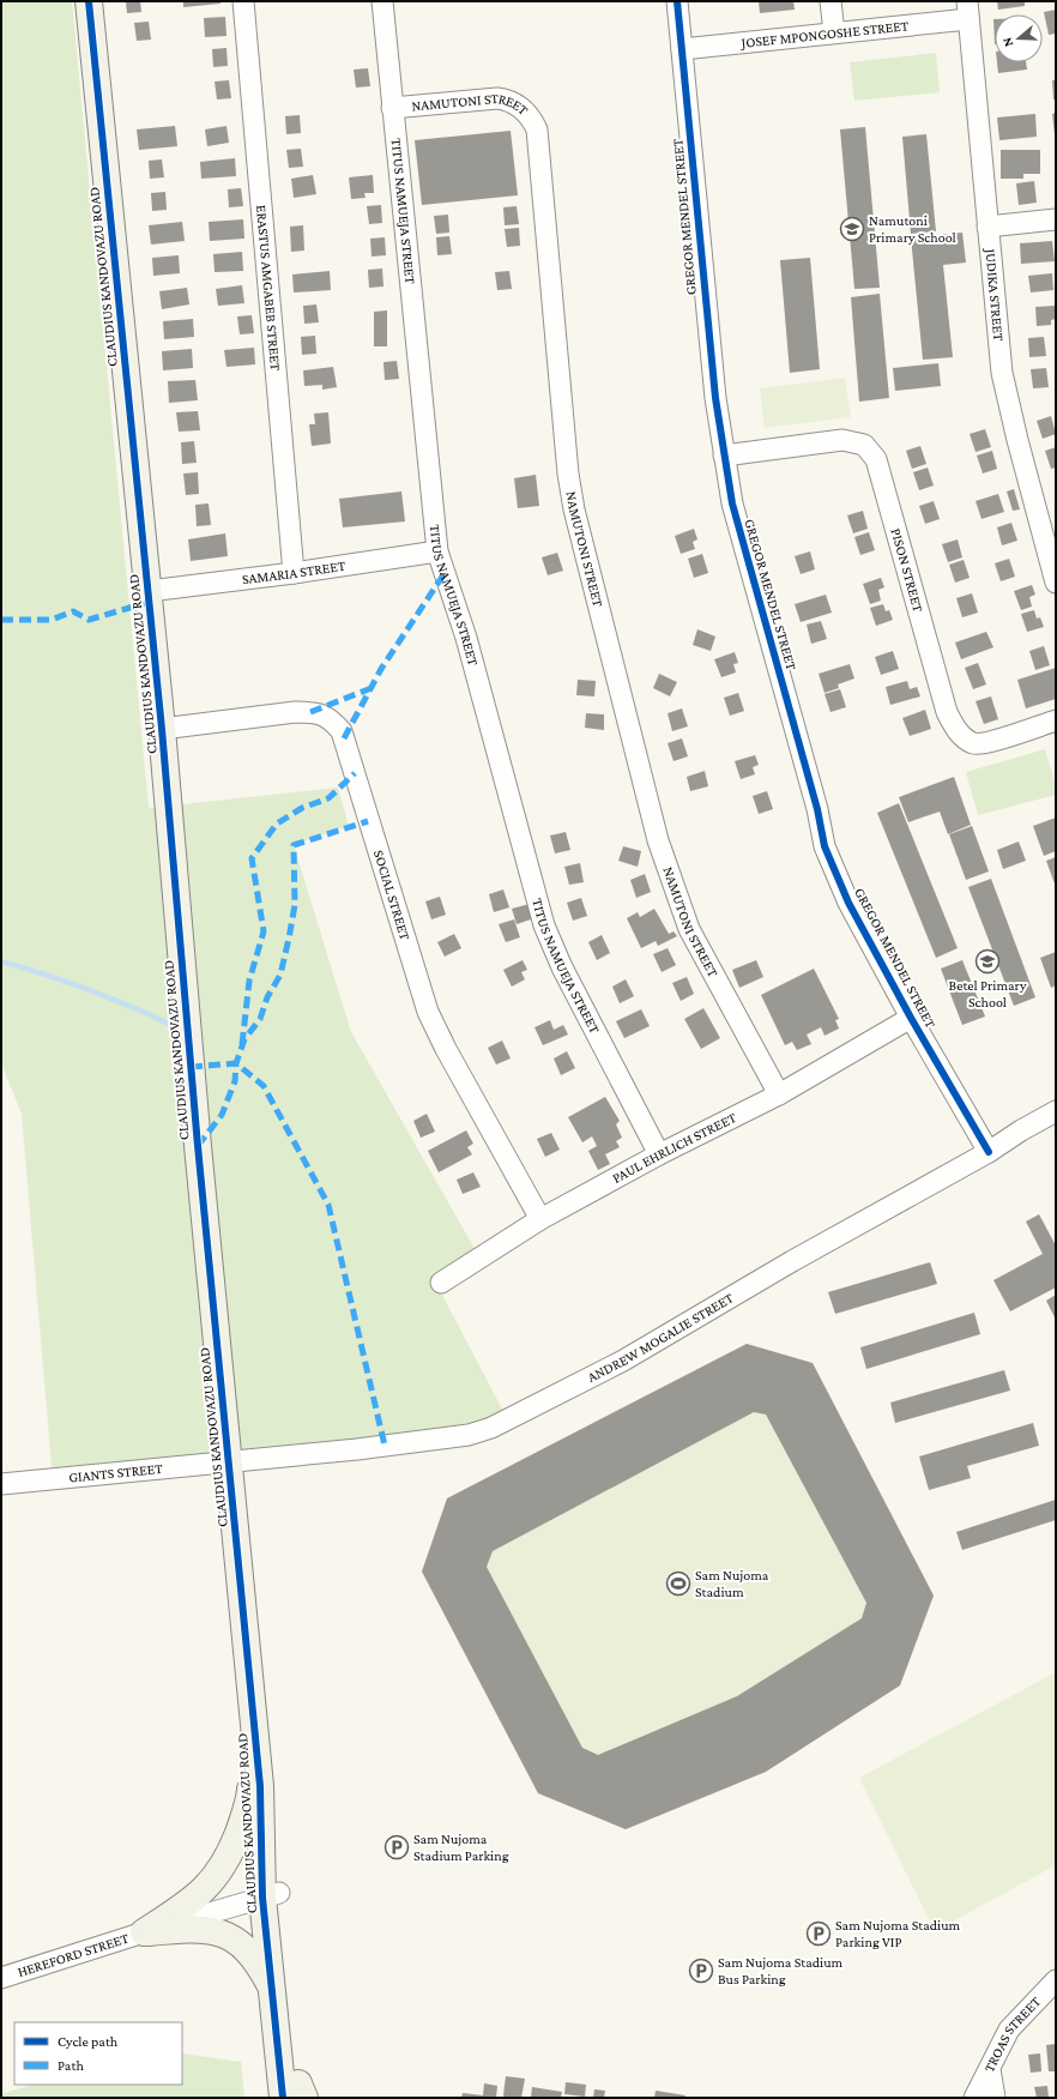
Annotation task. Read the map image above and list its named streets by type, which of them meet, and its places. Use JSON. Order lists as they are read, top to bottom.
{
  "streets": {
    "street": [
      "JOSEF MPONGOSHE STREET",
      "NAMUTONI STREET",
      "TITUS NAMUEJA STREET",
      "GREGOR MENDEL STREET",
      "CLAUDIUS KANDOVAZU ROAD",
      "ERASTUS AMGABEB STREET",
      "JUDIKA STREET",
      "PISON STREET",
      "SAMARIA STREET",
      "SOCIAL STREET",
      "PAUL EHRLICH STREET",
      "ANDREW MOGALIE STREET",
      "GIANTS STREET",
      "HEREFORD STREET",
      "TROAS STREET"
    ]
  },
  "crossings": [
    ["JOSEF MPONGOSHE STREET", "GREGOR MENDEL STREET"],
    ["JOSEF MPONGOSHE STREET", "JUDIKA STREET"],
    ["NAMUTONI STREET", "TITUS NAMUEJA STREET"],
    ["NAMUTONI STREET", "PAUL EHRLICH STREET"],
    ["TITUS NAMUEJA STREET", "SAMARIA STREET"],
    ["TITUS NAMUEJA STREET", "PAUL EHRLICH STREET"],
    ["GREGOR MENDEL STREET", "PISON STREET"],
    ["GREGOR MENDEL STREET", "PAUL EHRLICH STREET"],
    ["GREGOR MENDEL STREET", "ANDREW MOGALIE STREET"],
    ["CLAUDIUS KANDOVAZU ROAD", "SAMARIA STREET"],
    ["CLAUDIUS KANDOVAZU ROAD", "SOCIAL STREET"],
    ["CLAUDIUS KANDOVAZU ROAD", "ANDREW MOGALIE STREET"],
    ["CLAUDIUS KANDOVAZU ROAD", "GIANTS STREET"],
    ["CLAUDIUS KANDOVAZU ROAD", "HEREFORD STREET"],
    ["ERASTUS AMGABEB STREET", "SAMARIA STREET"],
    ["SOCIAL STREET", "PAUL EHRLICH STREET"],
    ["ANDREW MOGALIE STREET", "GIANTS STREET"]
  ],
  "places": {
    "school or university": ["Namutoni Primary School", "Betel Primary School"],
    "sports": ["Sam Nujoma Stadium"],
    "parking": ["Sam Nujoma Stadium Parking", "Sam Nujoma Stadium Parking VIP", "Sam Nujoma Stadium Bus Parking"]
  },
  "legend": ["Cycle path", "Path"],
  "north": "left"
}
